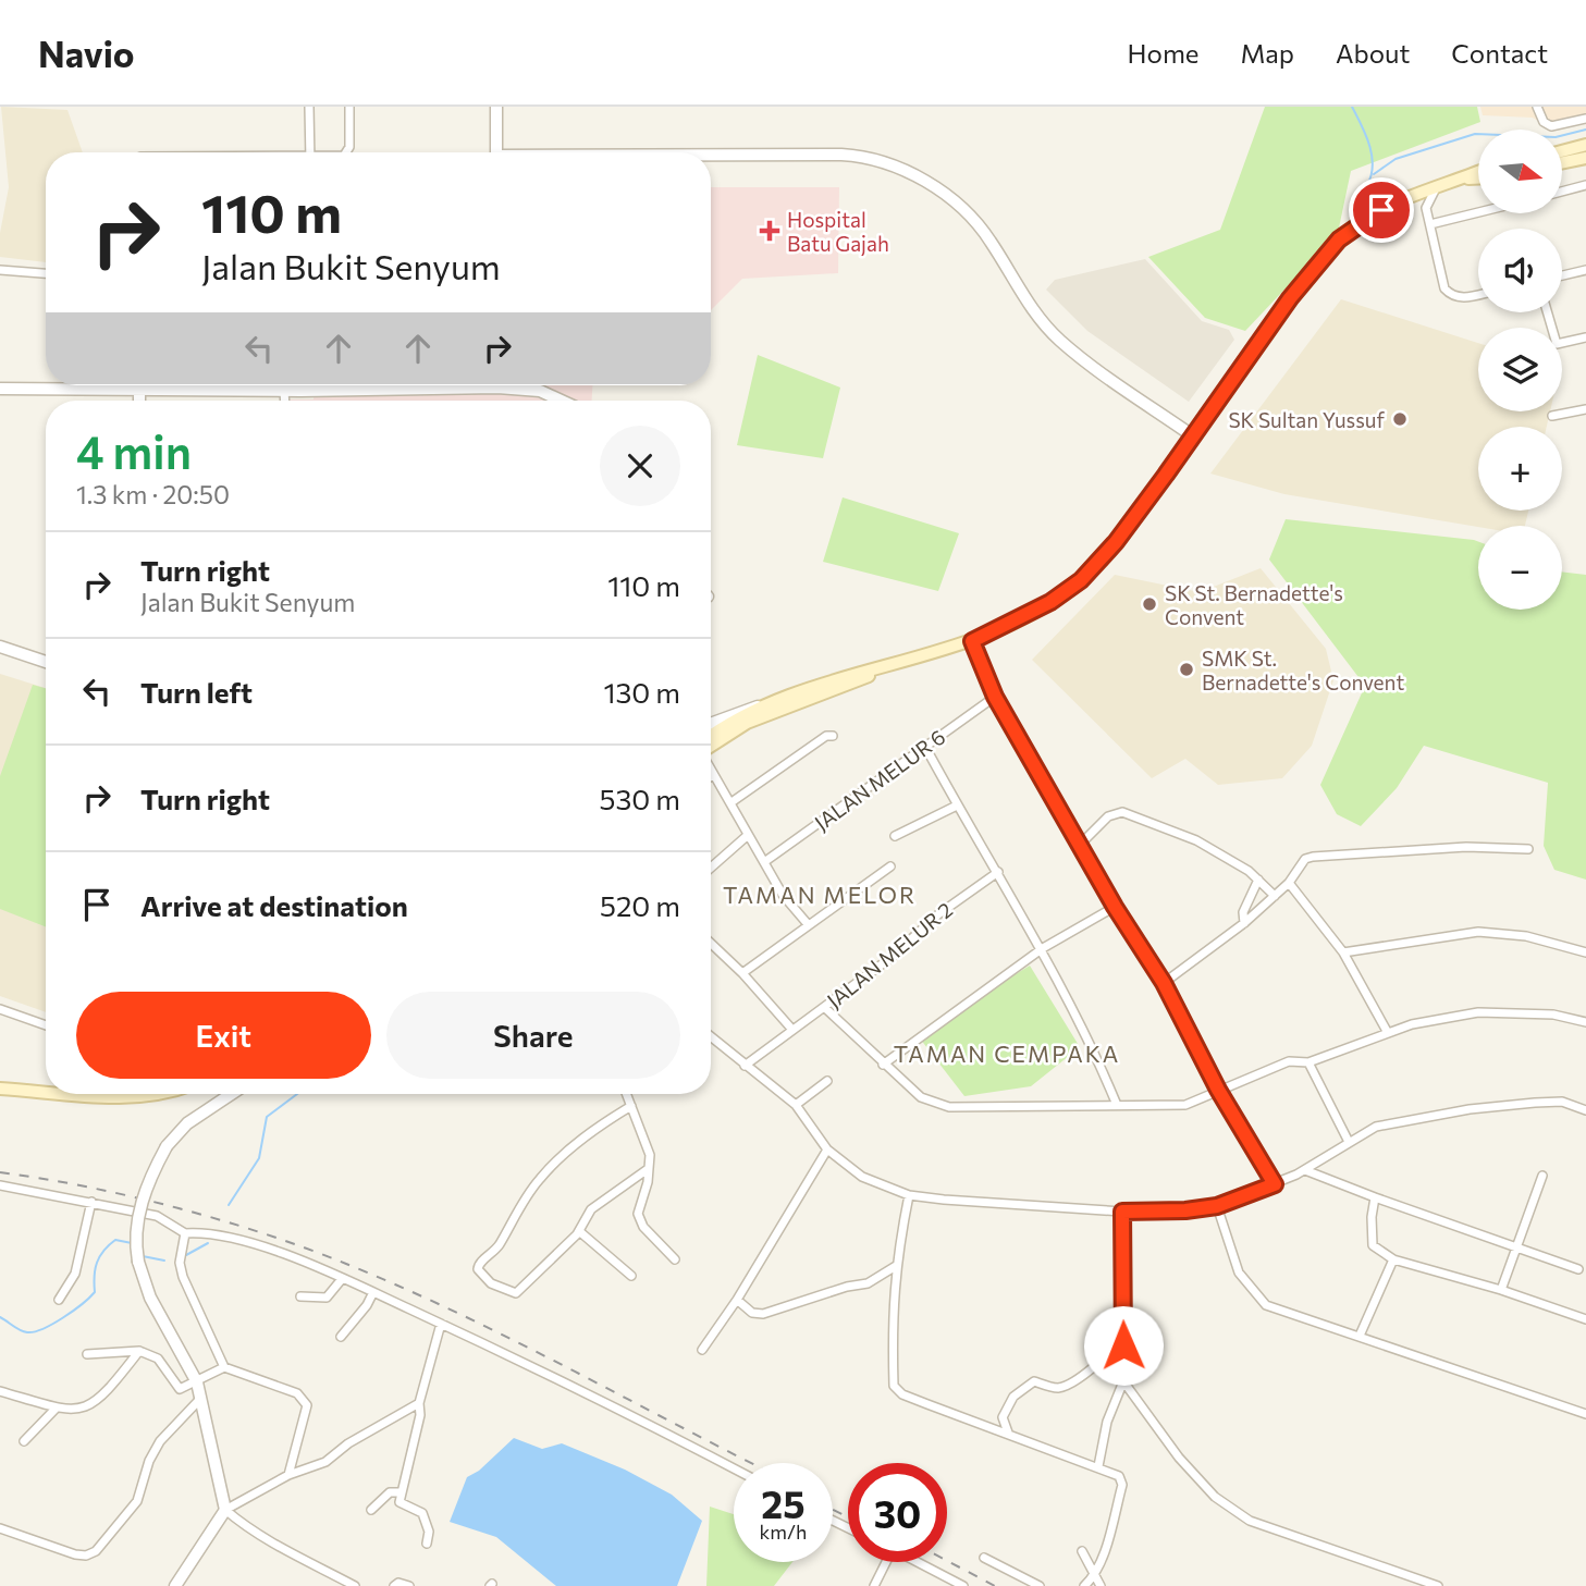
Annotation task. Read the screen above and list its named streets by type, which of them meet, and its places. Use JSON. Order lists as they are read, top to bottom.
{
  "streets": {
    "street": ["JALAN MELUR 6", "JALAN MELUR 2"]
  },
  "districts": ["TAMAN MELOR", "TAMAN CEMPAKA"],
  "places": {
    "health": ["Hospital Batu Gajah"],
    "other": ["SK Sultan Yussuf", "SK St. Bernadette's Convent", "SMK St. Bernadette's Convent"]
  },
  "north": "right",
  "page": {
    "header": "Navio",
    "nav": [
      "Home",
      "Map",
      "About",
      "Contact"
    ],
    "map_buttons": ["+", "−"],
    "turn": ["110 m", "Jalan Bukit Senyum"],
    "heading": ["4 min", "1.3 km · 20:50"],
    "list": [
      {
        "name": "Turn right",
        "note": "Jalan Bukit Senyum",
        "value": "110 m"
      },
      {
        "name": "Turn left",
        "value": "130 m"
      },
      {
        "name": "Turn right",
        "value": "530 m"
      },
      {
        "name": "Arrive at destination",
        "value": "520 m"
      }
    ],
    "buttons": ["Exit", "Share"],
    "speed": "25 km/h",
    "limit": "30"
  }
}
